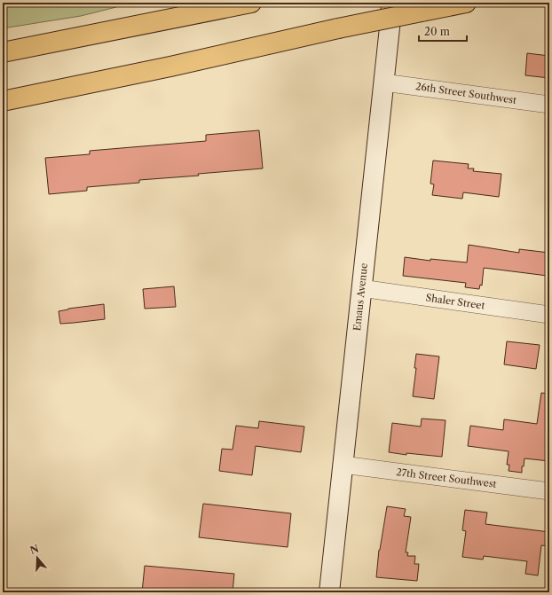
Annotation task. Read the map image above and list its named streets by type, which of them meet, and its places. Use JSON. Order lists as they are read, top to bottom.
{
  "streets": {
    "main road": ["Emaus Avenue"],
    "street": ["26th Street Southwest", "Shaler Street", "27th Street Southwest"]
  },
  "crossings": [
    ["26th Street Southwest", "Emaus Avenue"],
    ["Emaus Avenue", "Shaler Street"],
    ["Emaus Avenue", "27th Street Southwest"]
  ],
  "scale_bar": "20 m",
  "north": "top"
}
